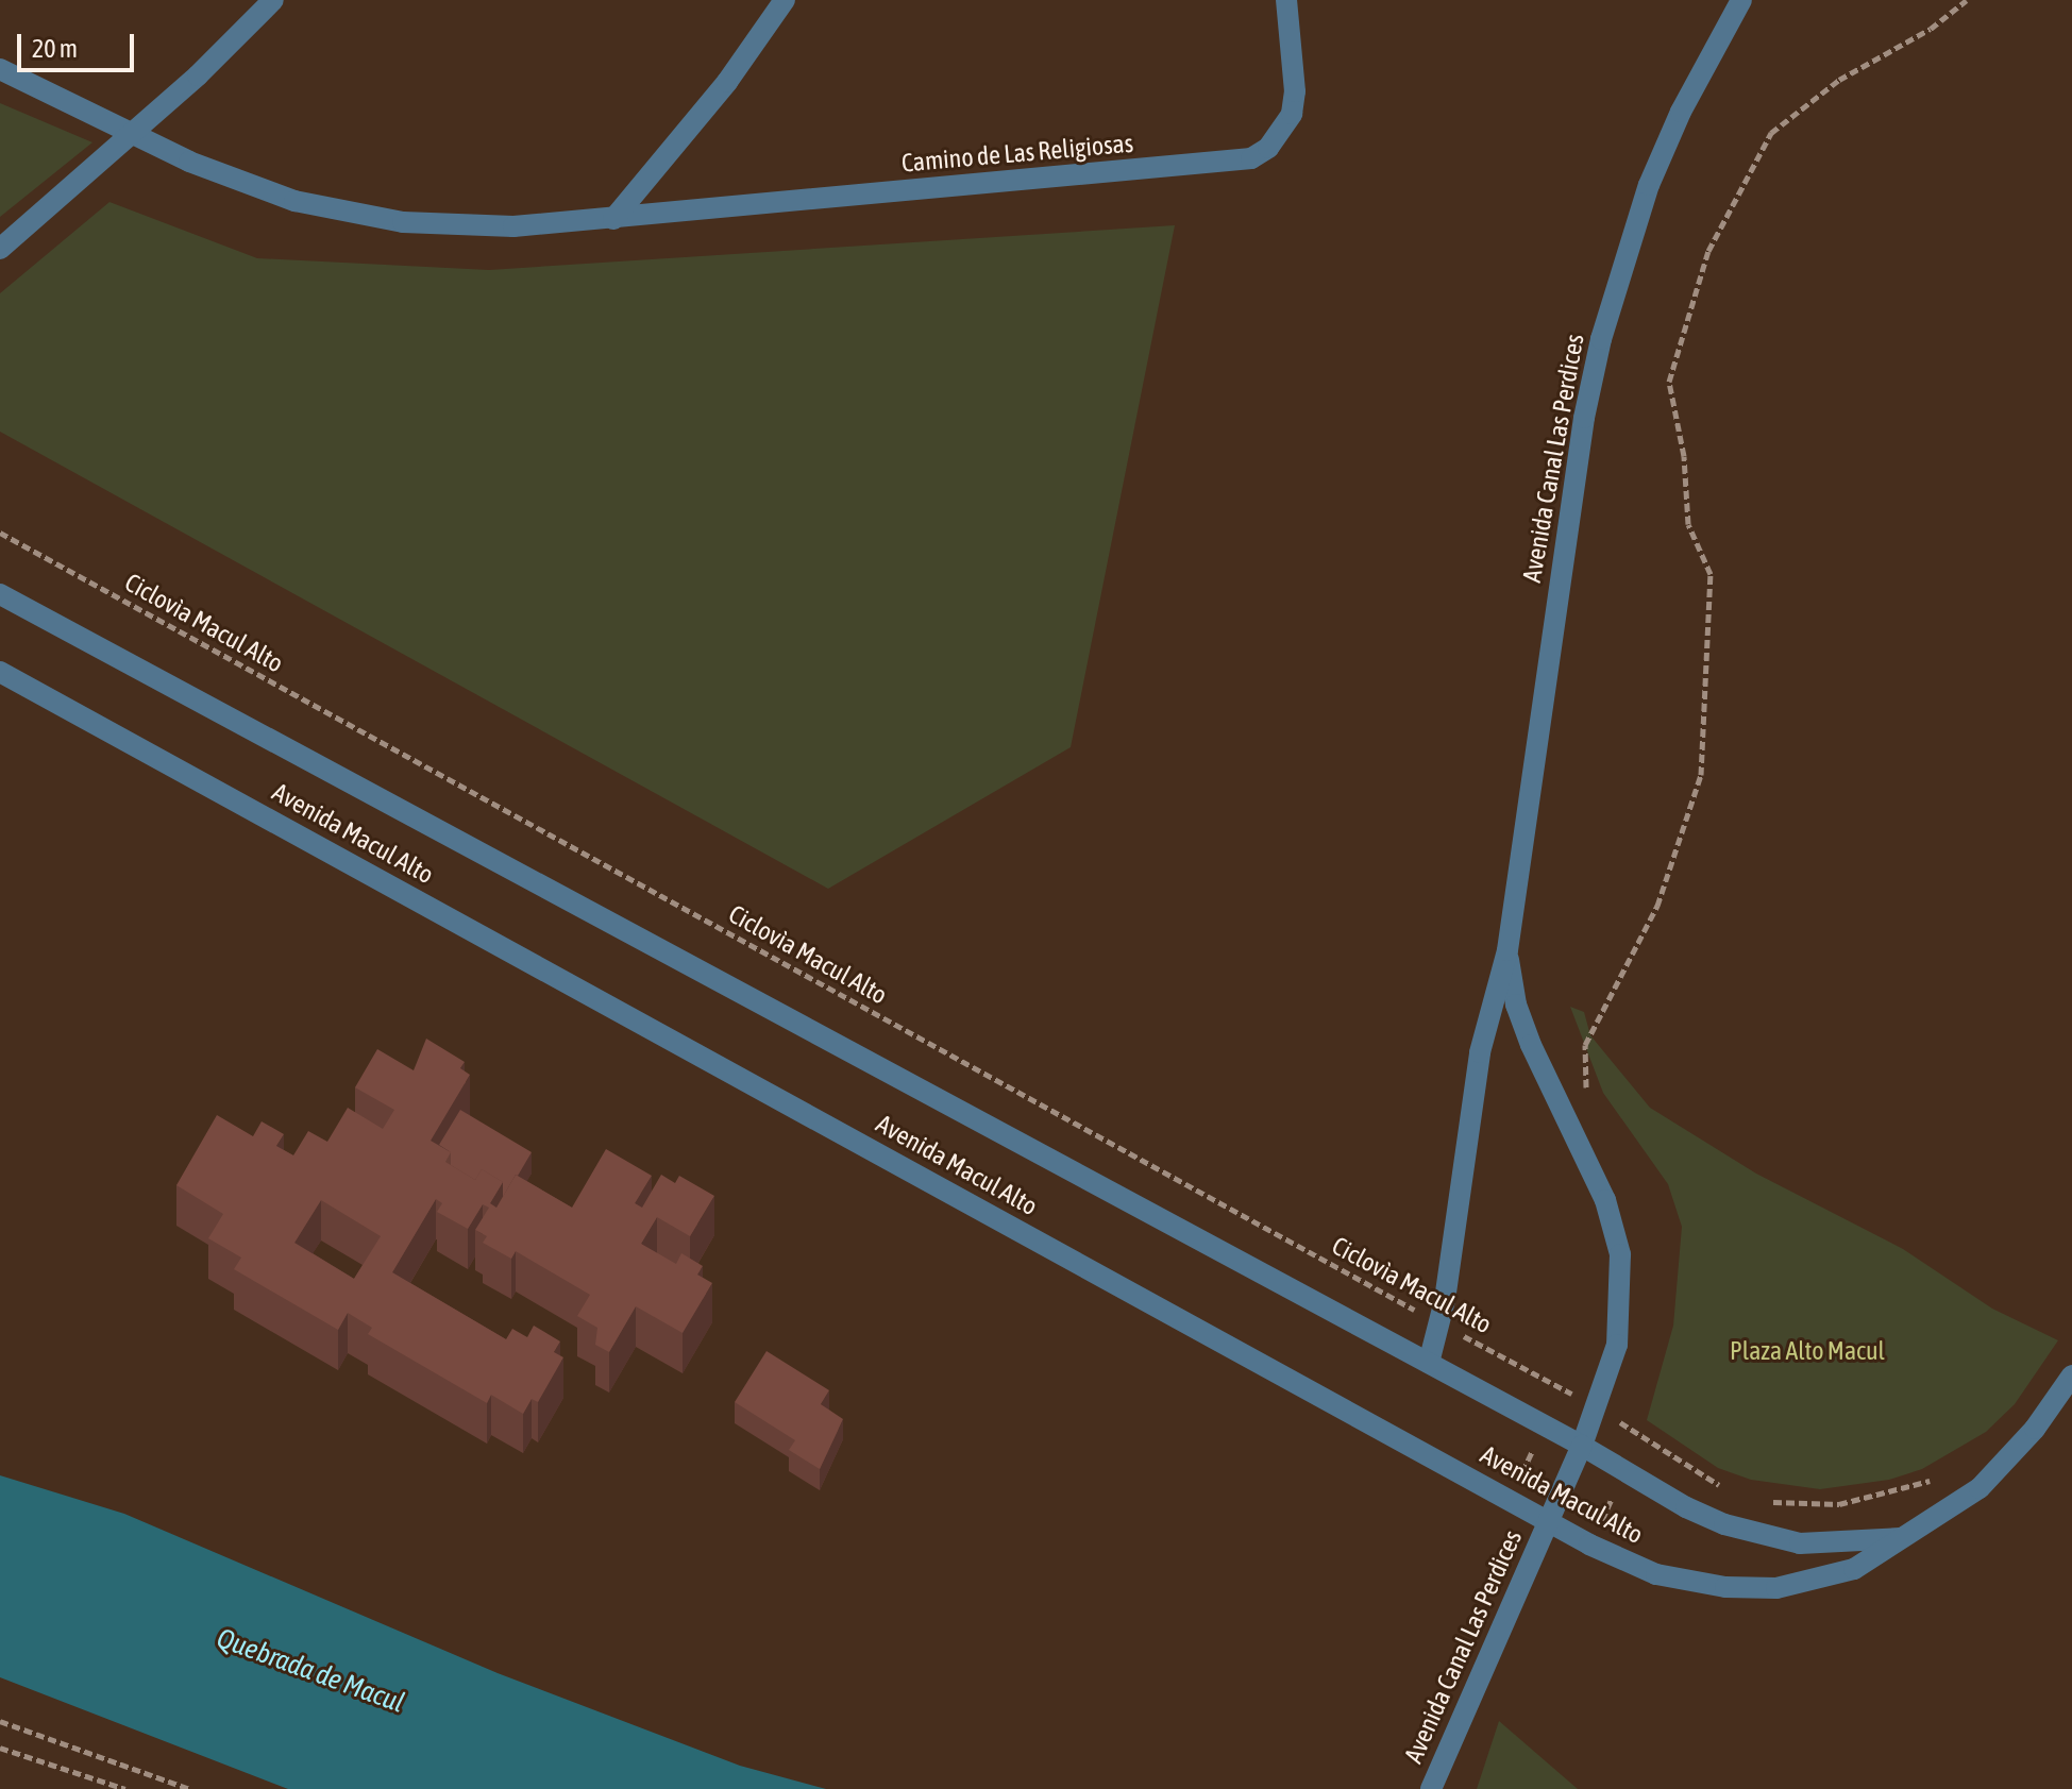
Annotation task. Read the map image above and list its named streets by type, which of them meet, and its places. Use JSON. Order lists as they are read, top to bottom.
{
  "streets": {
    "street": ["Camino de Las Religiosas", "Avenida Canal Las Perdices", "Avenida Macul Alto"],
    "path": ["Ciclovìa Macul Alto"]
  },
  "crossings": [
    ["Avenida Canal Las Perdices", "Ciclovìa Macul Alto"],
    ["Avenida Canal Las Perdices", "Avenida Macul Alto"]
  ],
  "water": ["Quebrada de Macul"],
  "parks": ["Plaza Alto Macul"],
  "scale_bar": "20 m"
}
